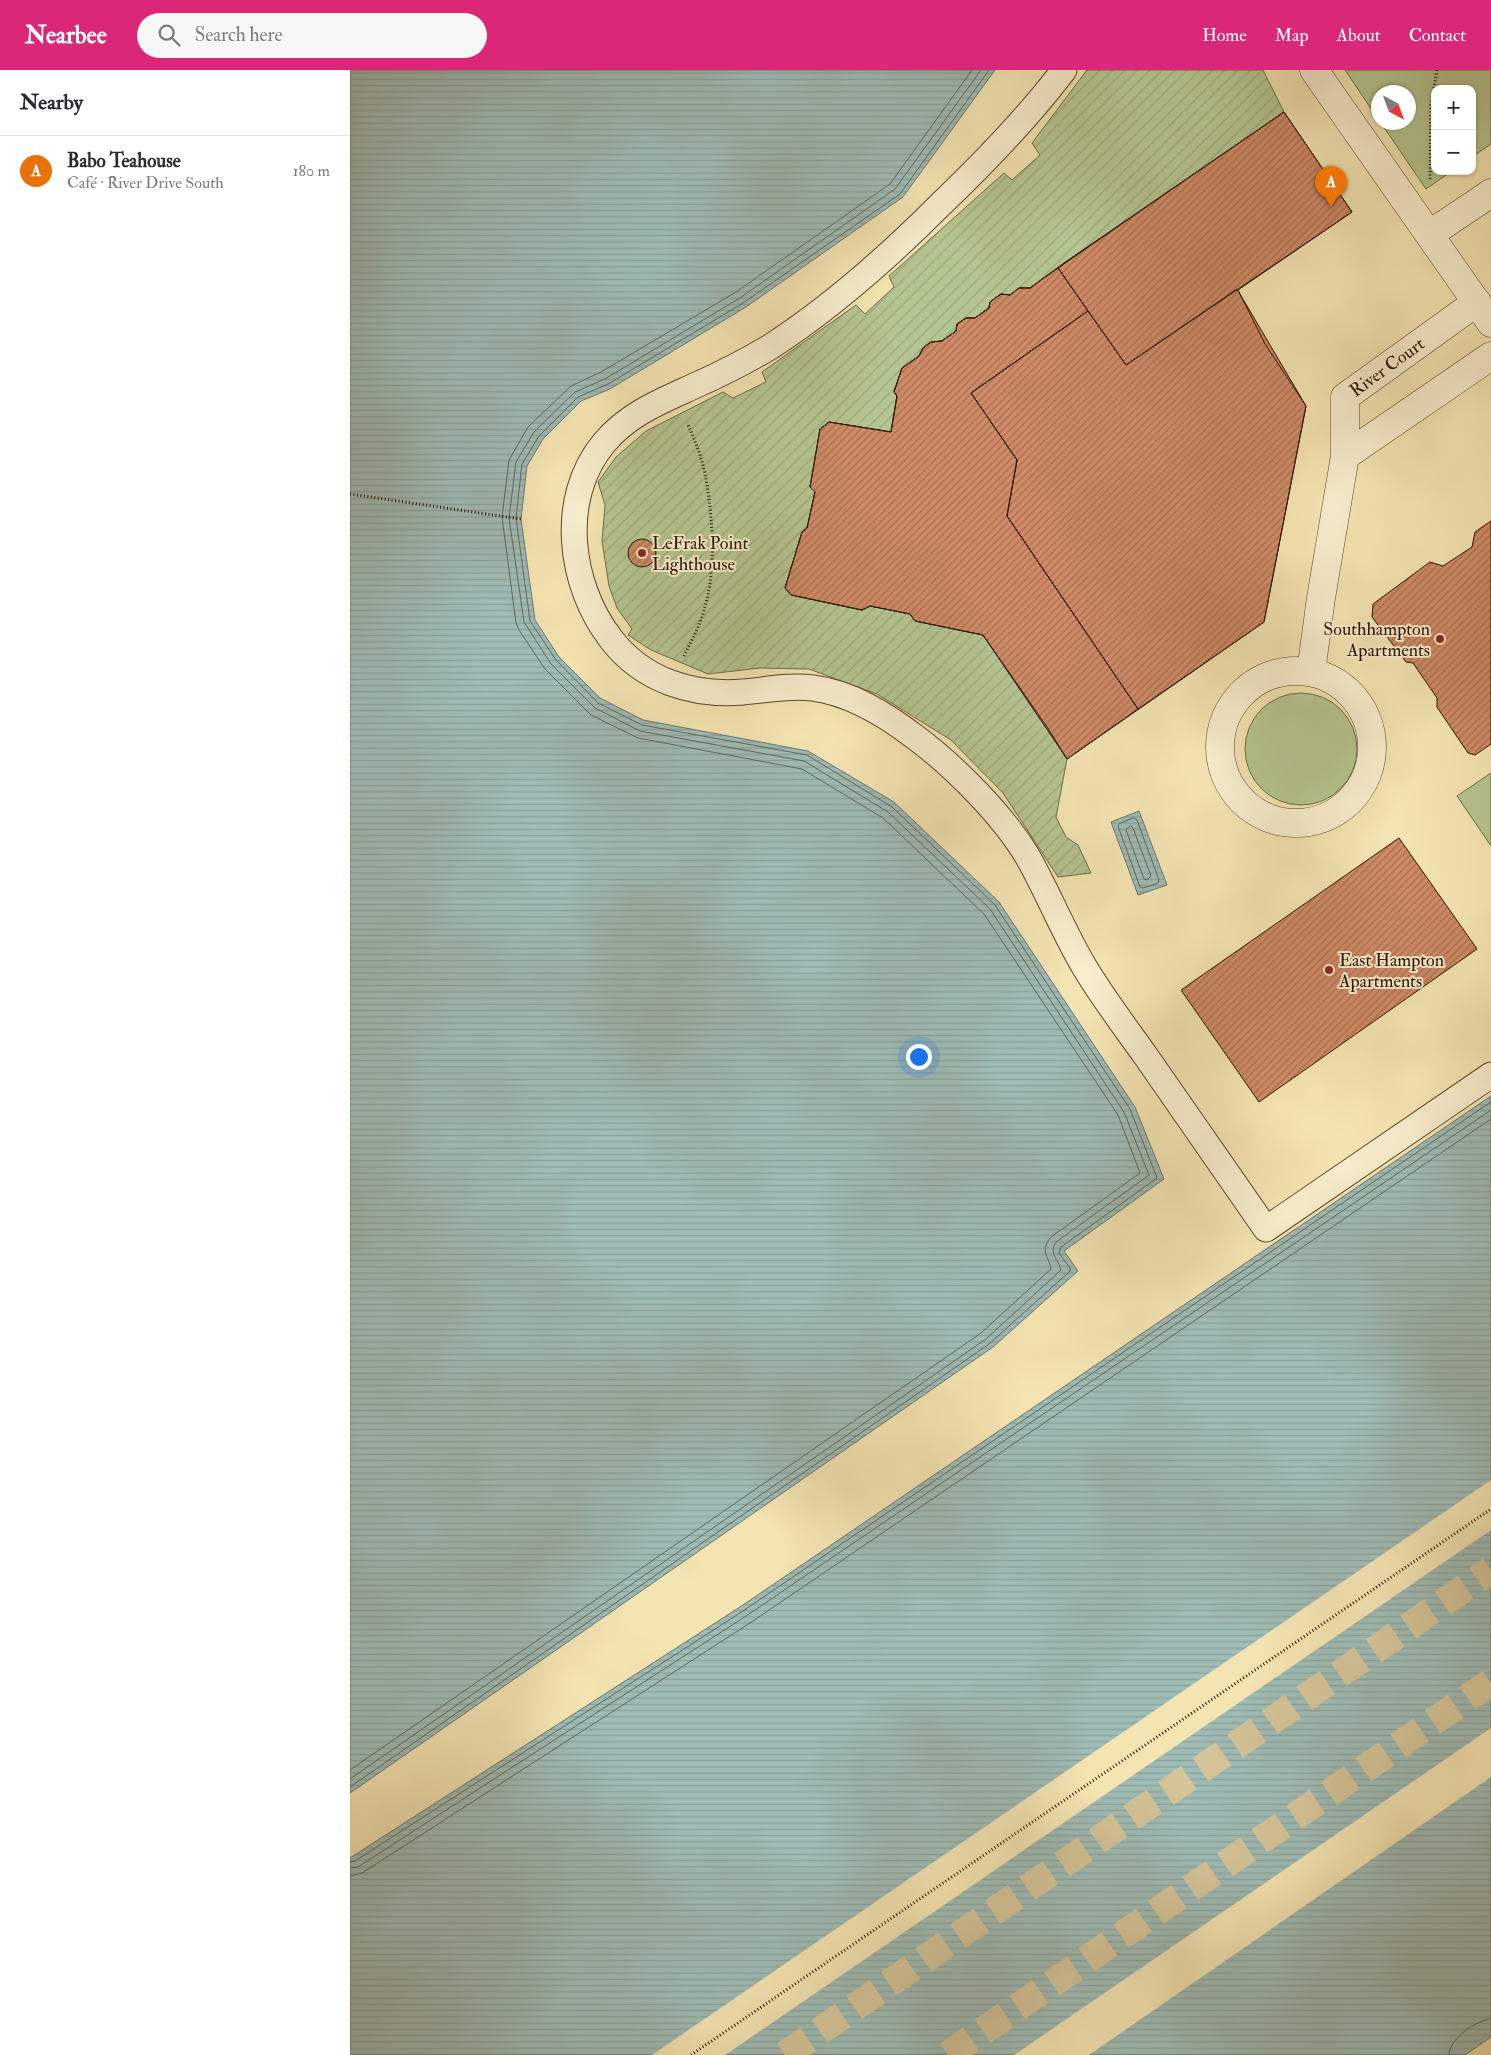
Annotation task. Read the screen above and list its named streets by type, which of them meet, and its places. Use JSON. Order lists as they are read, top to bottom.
{
  "streets": {
    "street": ["River Court"]
  },
  "places": ["LeFrak Point Lighthouse", "Southhampton Apartments", "East Hampton Apartments"],
  "north": "bottom right",
  "page": {
    "header": "Nearbee",
    "search": "Search here",
    "nav": [
      "Home",
      "Map",
      "About",
      "Contact"
    ],
    "heading": "Nearby",
    "map_buttons": ["+", "−"],
    "list": [
      {
        "mark": "A",
        "name": "Babo Teahouse",
        "note": "Café · River Drive South",
        "value": "180 m"
      }
    ],
    "pins": "A"
  }
}
